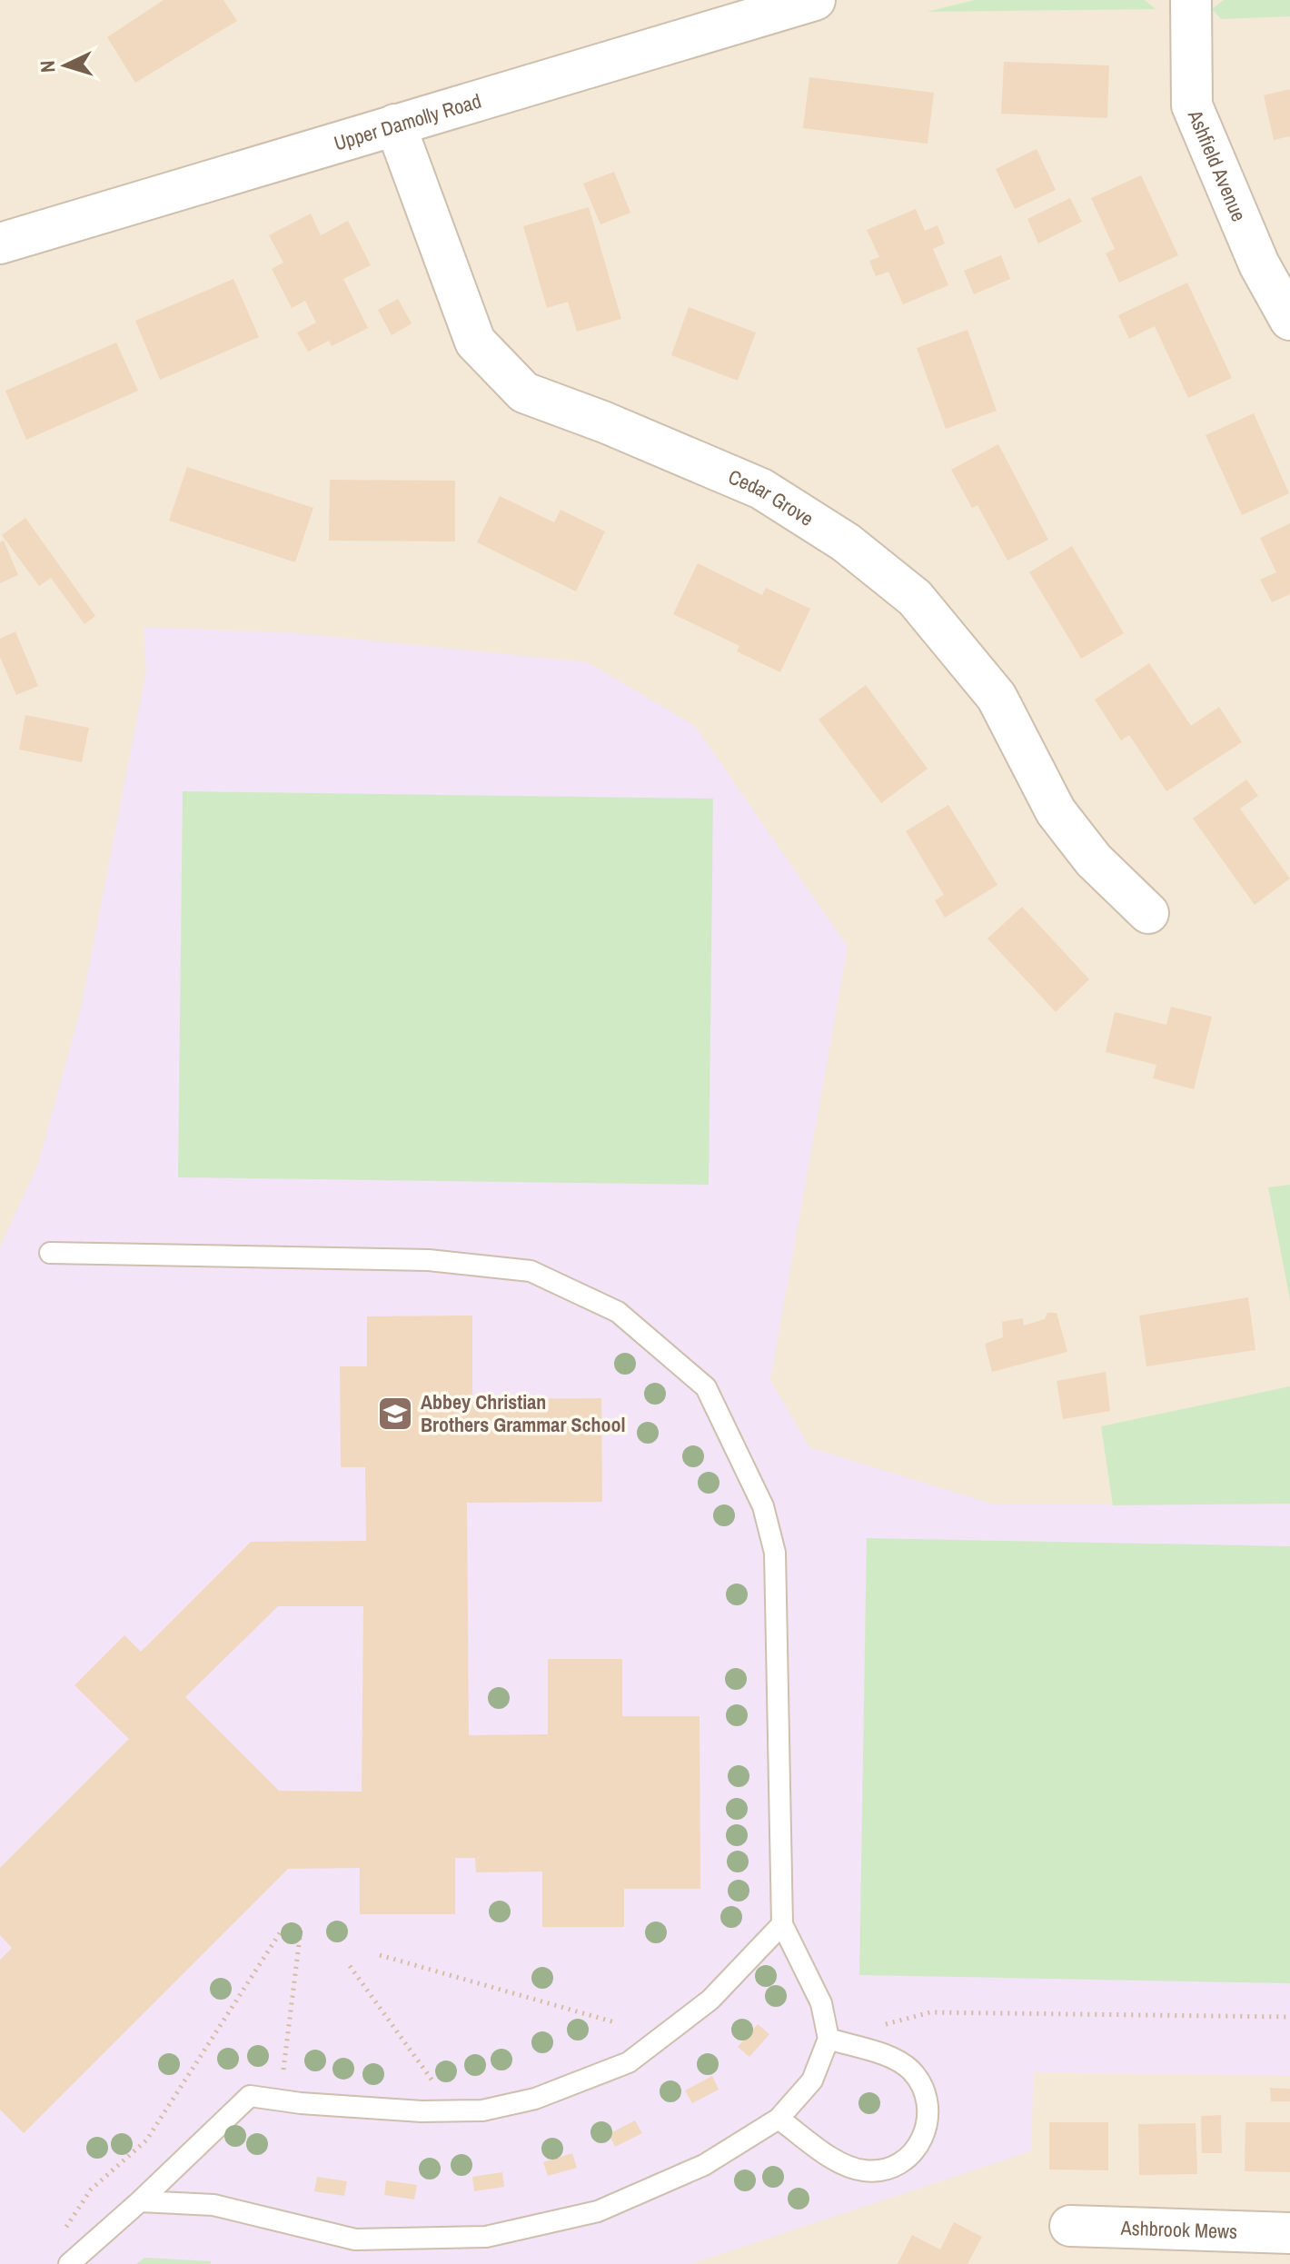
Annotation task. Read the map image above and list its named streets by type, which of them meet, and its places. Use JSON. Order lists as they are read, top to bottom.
{
  "streets": {
    "street": [
      "Upper Damolly Road",
      "Ashfield Avenue",
      "Cedar Grove",
      "Ashbrook Mews"
    ]
  },
  "crossings": [
    ["Upper Damolly Road", "Cedar Grove"]
  ],
  "places": {
    "school or university": ["Abbey Christian Brothers Grammar School"]
  },
  "north": "left"
}
